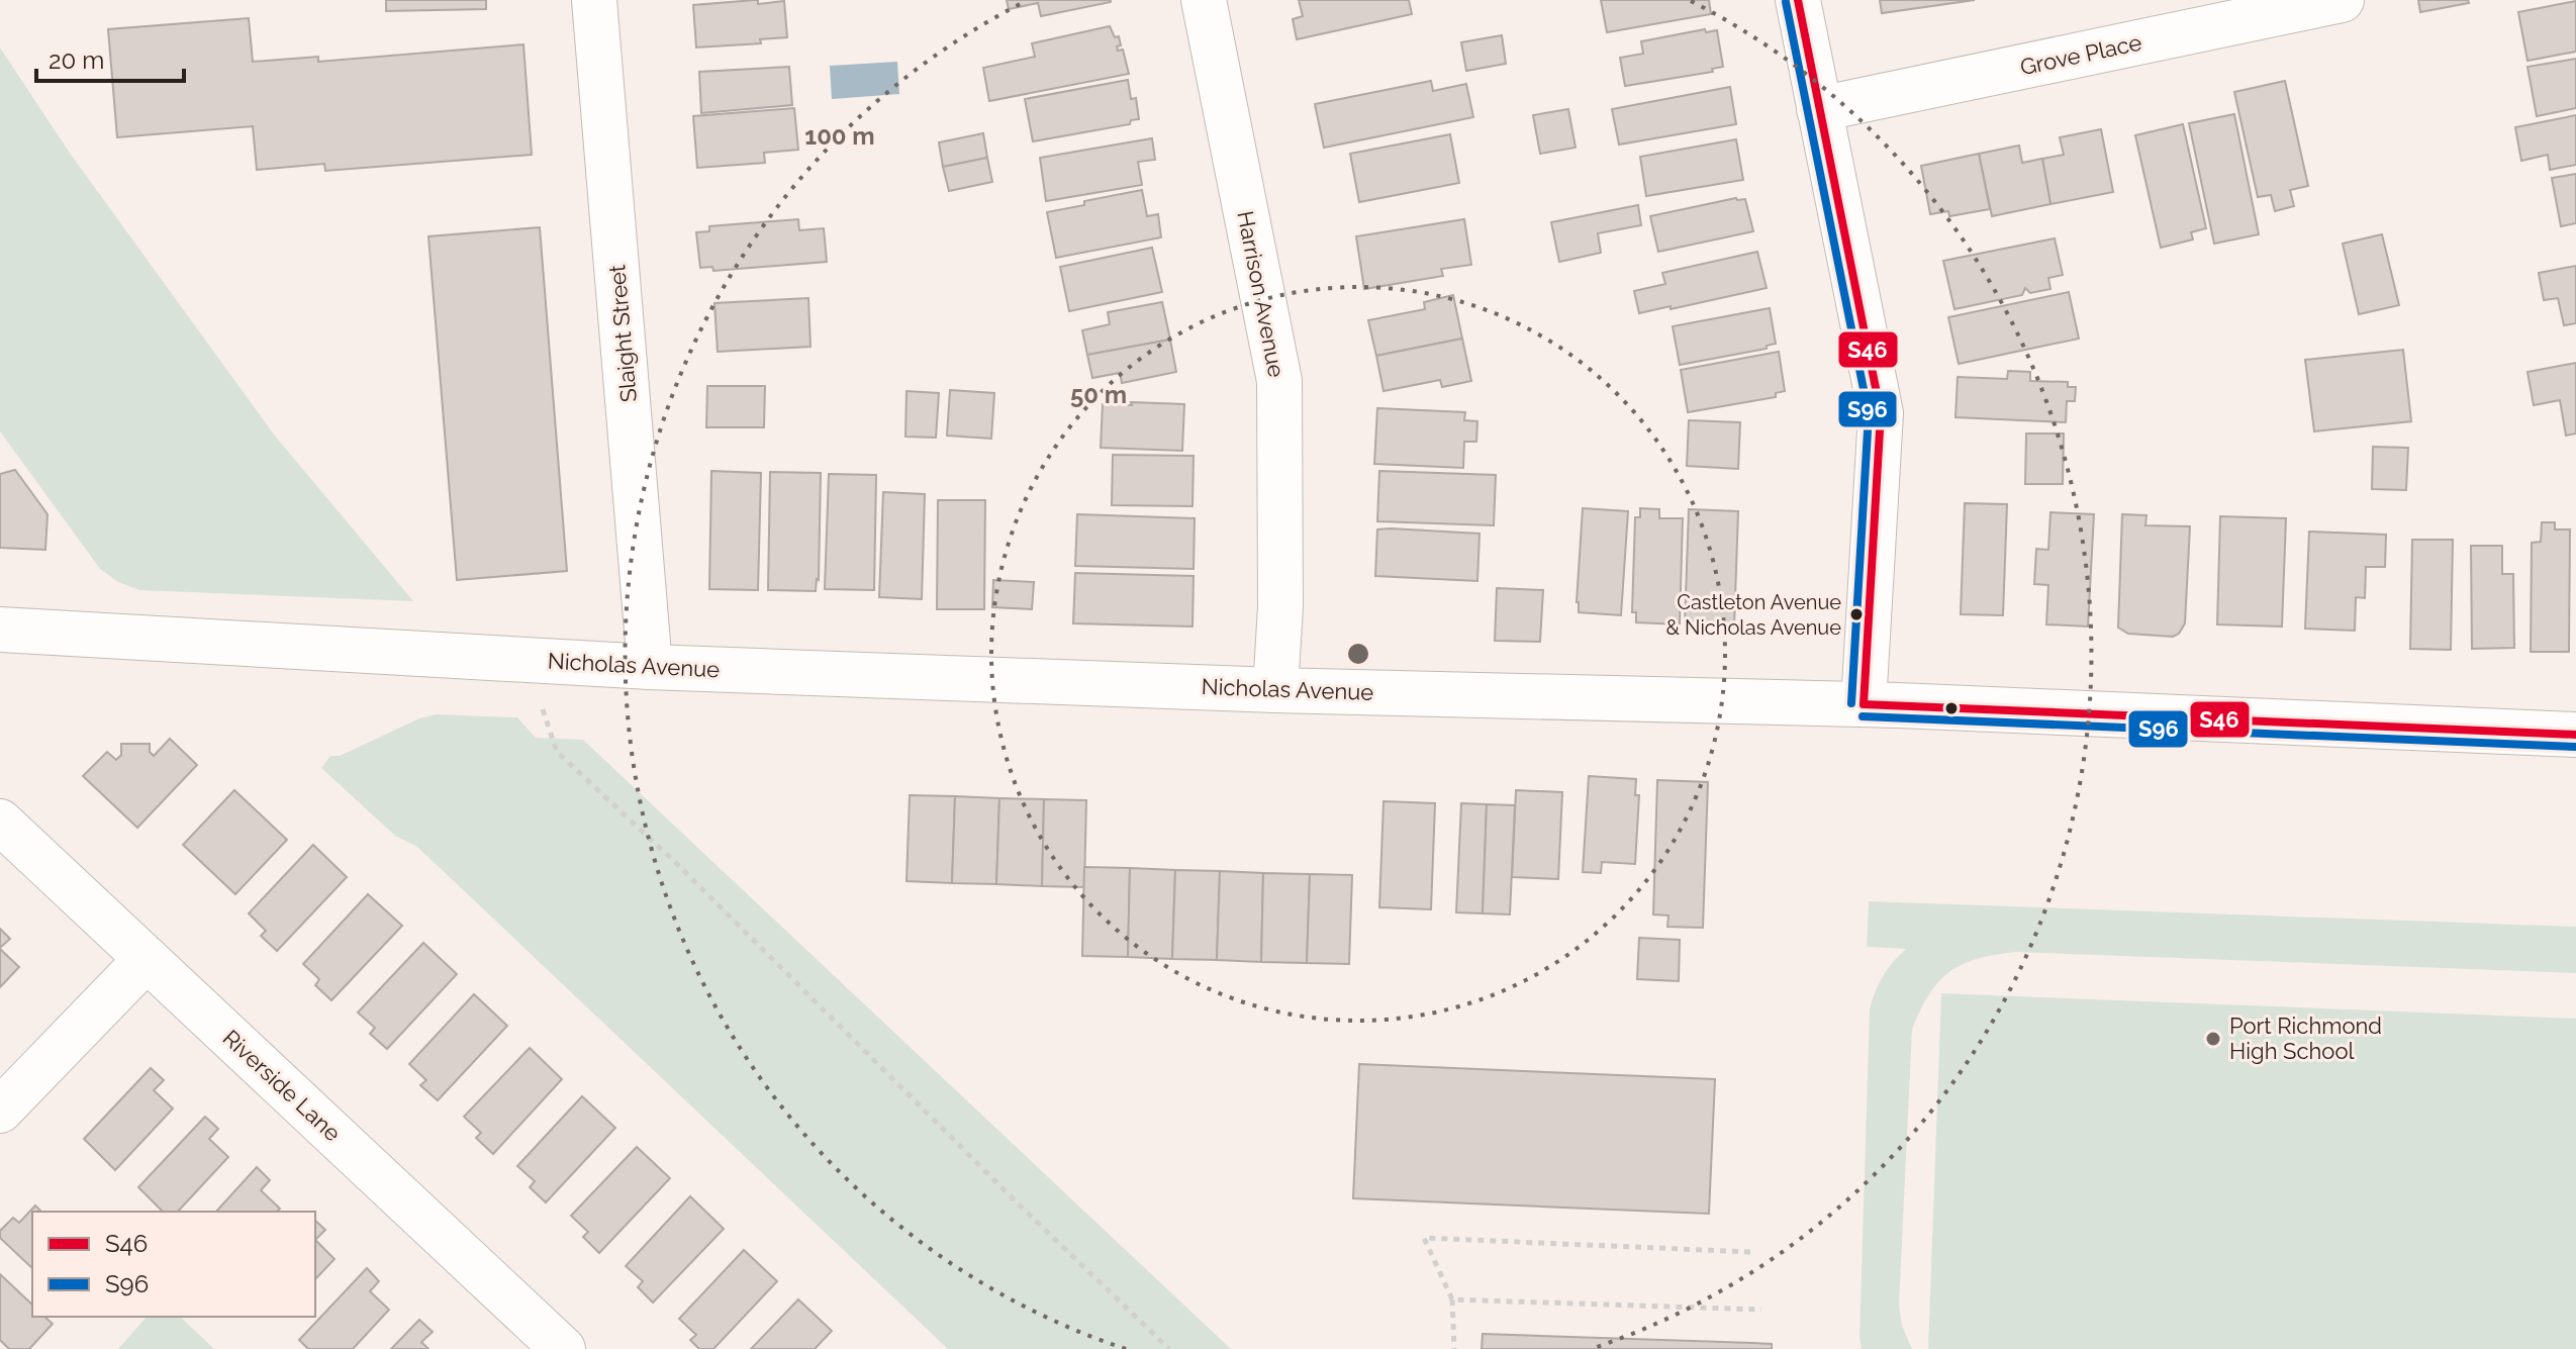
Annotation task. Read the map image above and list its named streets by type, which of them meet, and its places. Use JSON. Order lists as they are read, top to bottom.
{
  "streets": {
    "street": [
      "Grove Place",
      "Harrison Avenue",
      "Slaight Street",
      "Nicholas Avenue",
      "Riverside Lane"
    ]
  },
  "crossings": [
    ["Harrison Avenue", "Nicholas Avenue"],
    ["Slaight Street", "Nicholas Avenue"]
  ],
  "places": ["Castleton Avenue & Nicholas Avenue", "Port Richmond High School"],
  "lines": ["transit line S46", "transit line S96"],
  "legend": ["S46", "S96"],
  "scale_bar": "20 m",
  "rings": ["100 m", "50 m"]
}
